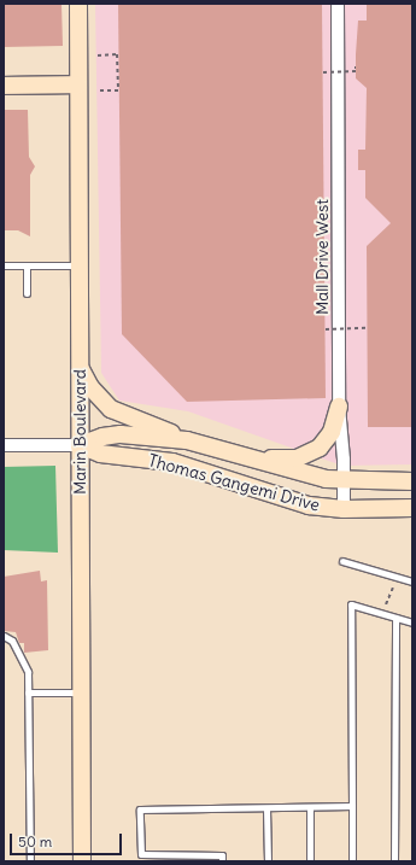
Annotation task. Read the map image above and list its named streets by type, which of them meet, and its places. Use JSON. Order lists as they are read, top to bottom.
{
  "streets": {
    "street": ["Mall Drive West", "Marin Boulevard", "Thomas Gangemi Drive"]
  },
  "crossings": [
    ["Mall Drive West", "Thomas Gangemi Drive"],
    ["Marin Boulevard", "Thomas Gangemi Drive"]
  ],
  "scale_bar": "50 m"
}
